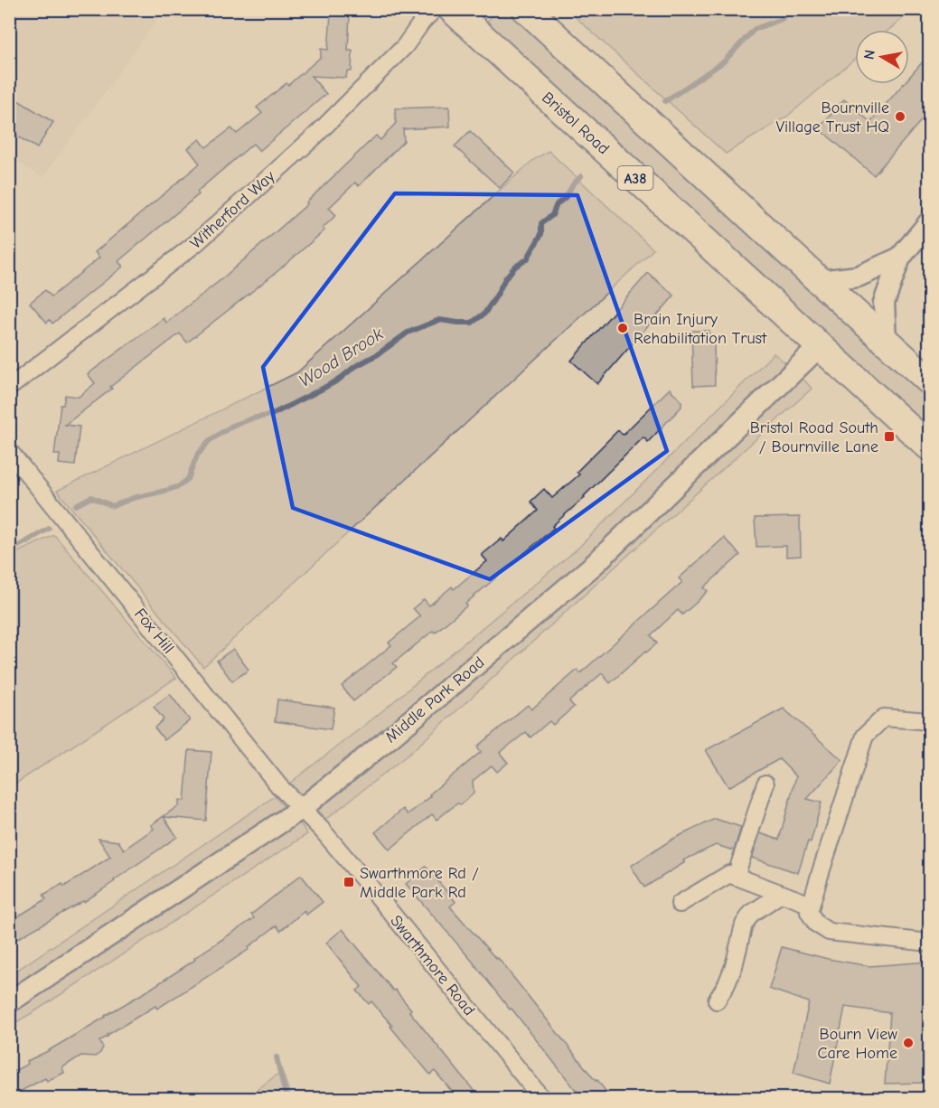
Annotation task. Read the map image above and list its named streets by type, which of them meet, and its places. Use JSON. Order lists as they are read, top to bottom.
{
  "streets": {
    "highway": ["Bristol Road", "A38"],
    "street": [
      "Witherford Way",
      "Fox Hill",
      "Middle Park Road",
      "Swarthmore Road"
    ]
  },
  "crossings": [
    ["Bristol Road", "A38"],
    ["Bristol Road", "Witherford Way"],
    ["Bristol Road", "Middle Park Road"],
    ["A38", "Middle Park Road"],
    ["Fox Hill", "Middle Park Road"],
    ["Fox Hill", "Swarthmore Road"],
    ["Middle Park Road", "Swarthmore Road"]
  ],
  "water": ["Wood Brook"],
  "places": {
    "other": ["Bournville Village Trust HQ", "Brain Injury Rehabilitation Trust", "Bourn View Care Home"],
    "transit": ["Bristol Road South / Bournville Lane", "Swarthmore Rd / Middle Park Rd"]
  },
  "north": "left"
}
